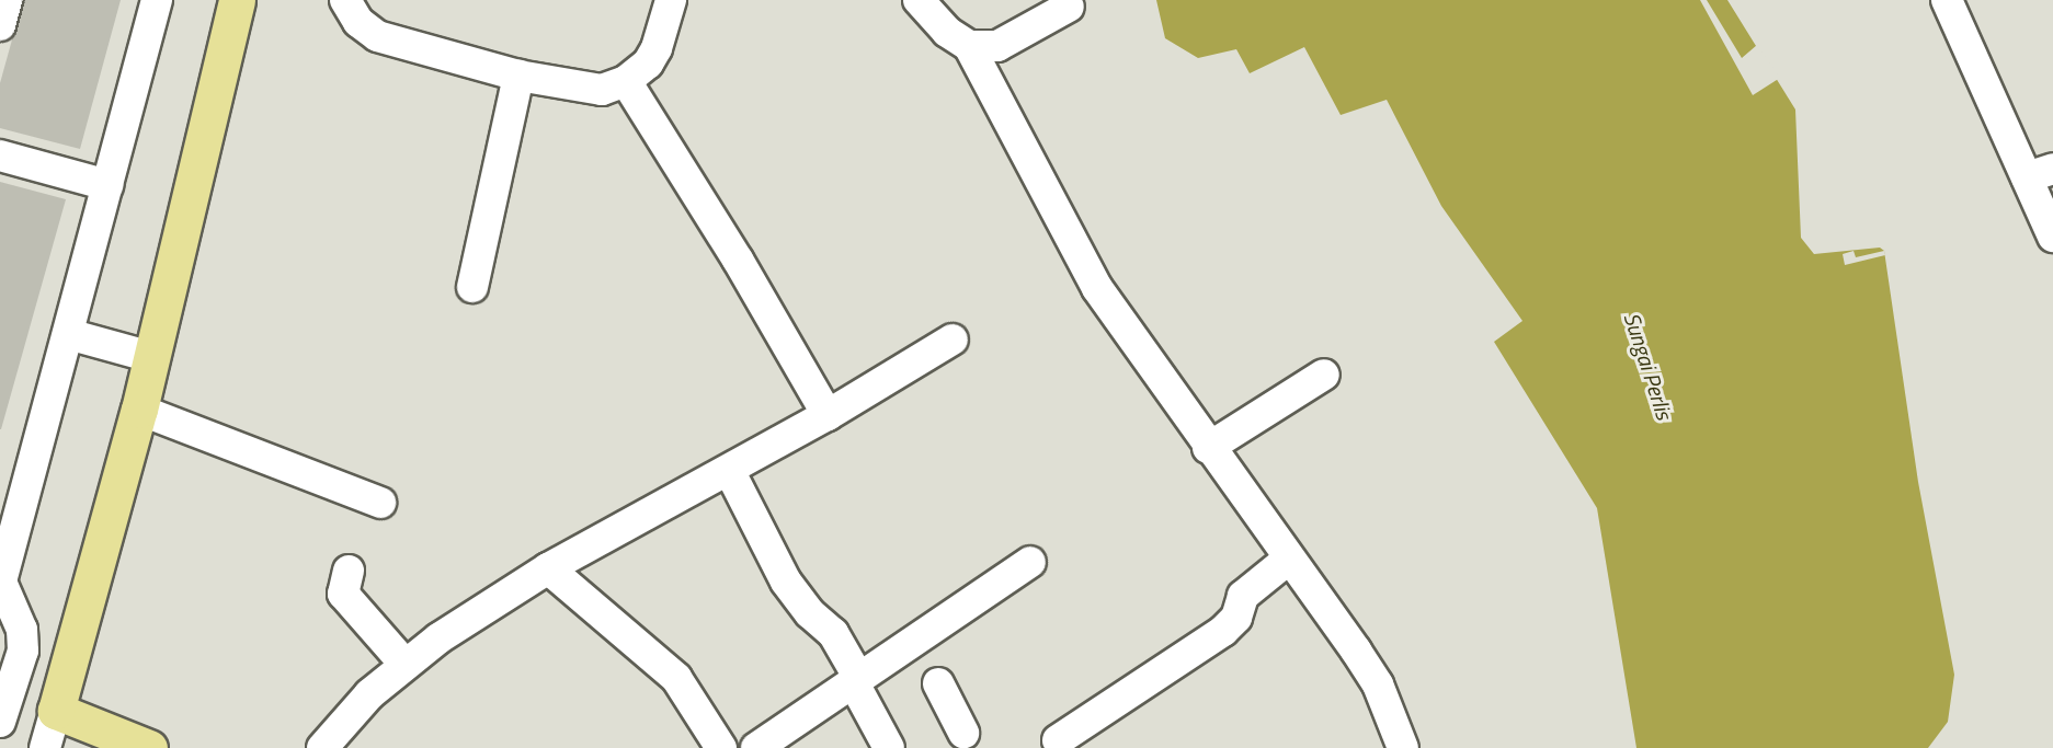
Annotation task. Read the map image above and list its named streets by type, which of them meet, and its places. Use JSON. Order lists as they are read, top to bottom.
{
  "water": ["Sungai Perlis"]
}
